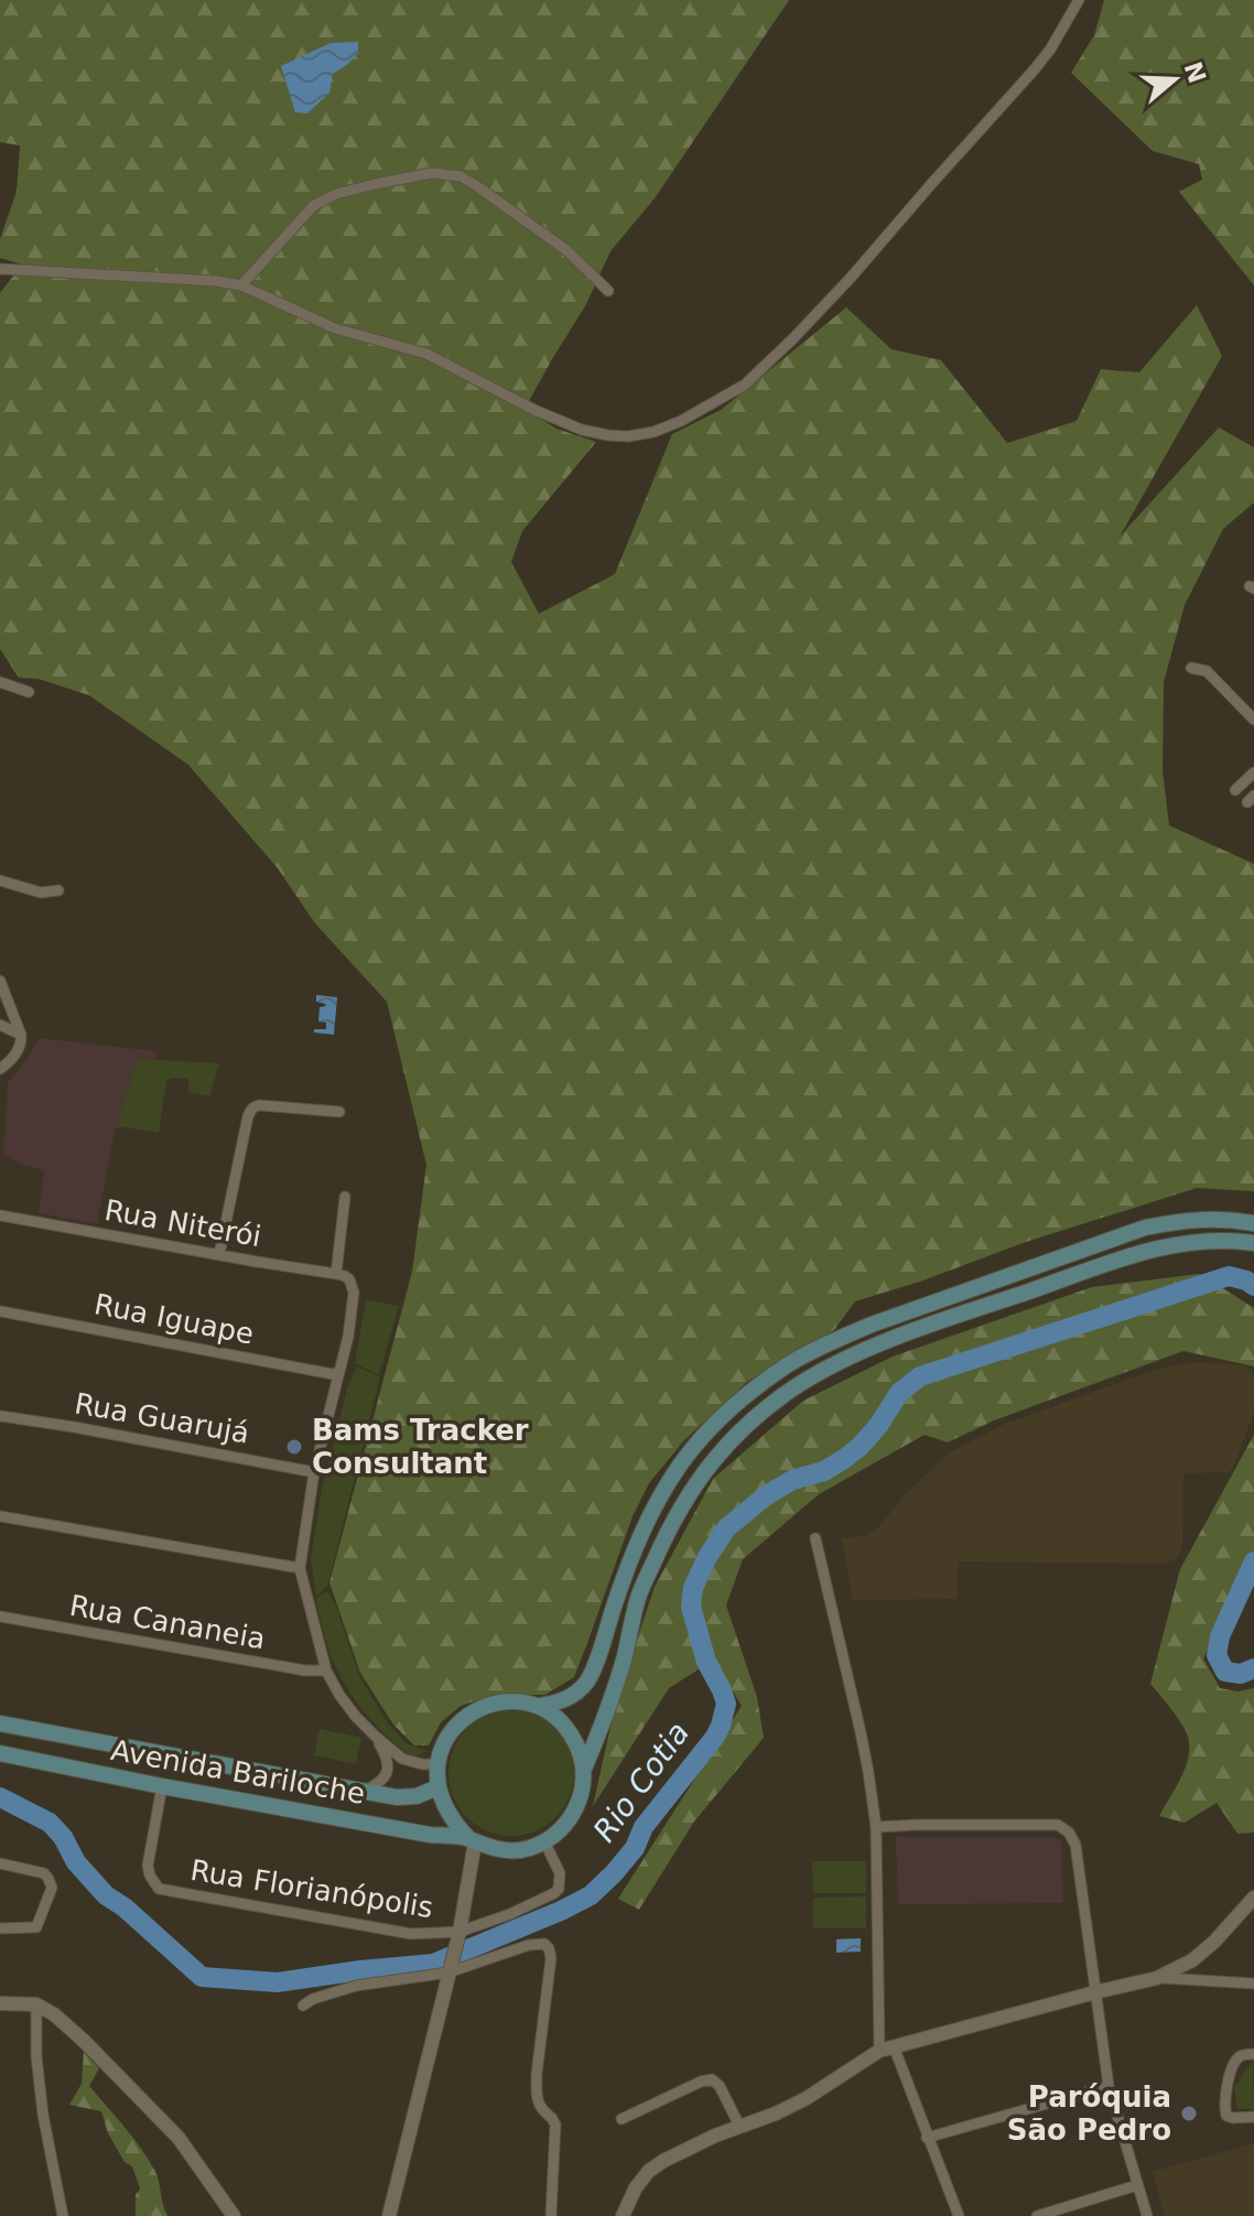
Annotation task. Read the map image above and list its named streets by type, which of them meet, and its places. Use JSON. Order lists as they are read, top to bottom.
{
  "streets": {
    "main road": ["Avenida Bariloche"],
    "street": [
      "Rua Niterói",
      "Rua Iguape",
      "Rua Guarujá",
      "Rua Cananeia",
      "Rua Florianópolis"
    ]
  },
  "crossings": [
    ["Rua Niterói", "Rua Iguape"],
    ["Avenida Bariloche", "Rua Florianópolis"]
  ],
  "water": ["Rio Cotia"],
  "places": ["Bams Tracker Consultant", "Paróquia São Pedro"],
  "north": "right"
}
